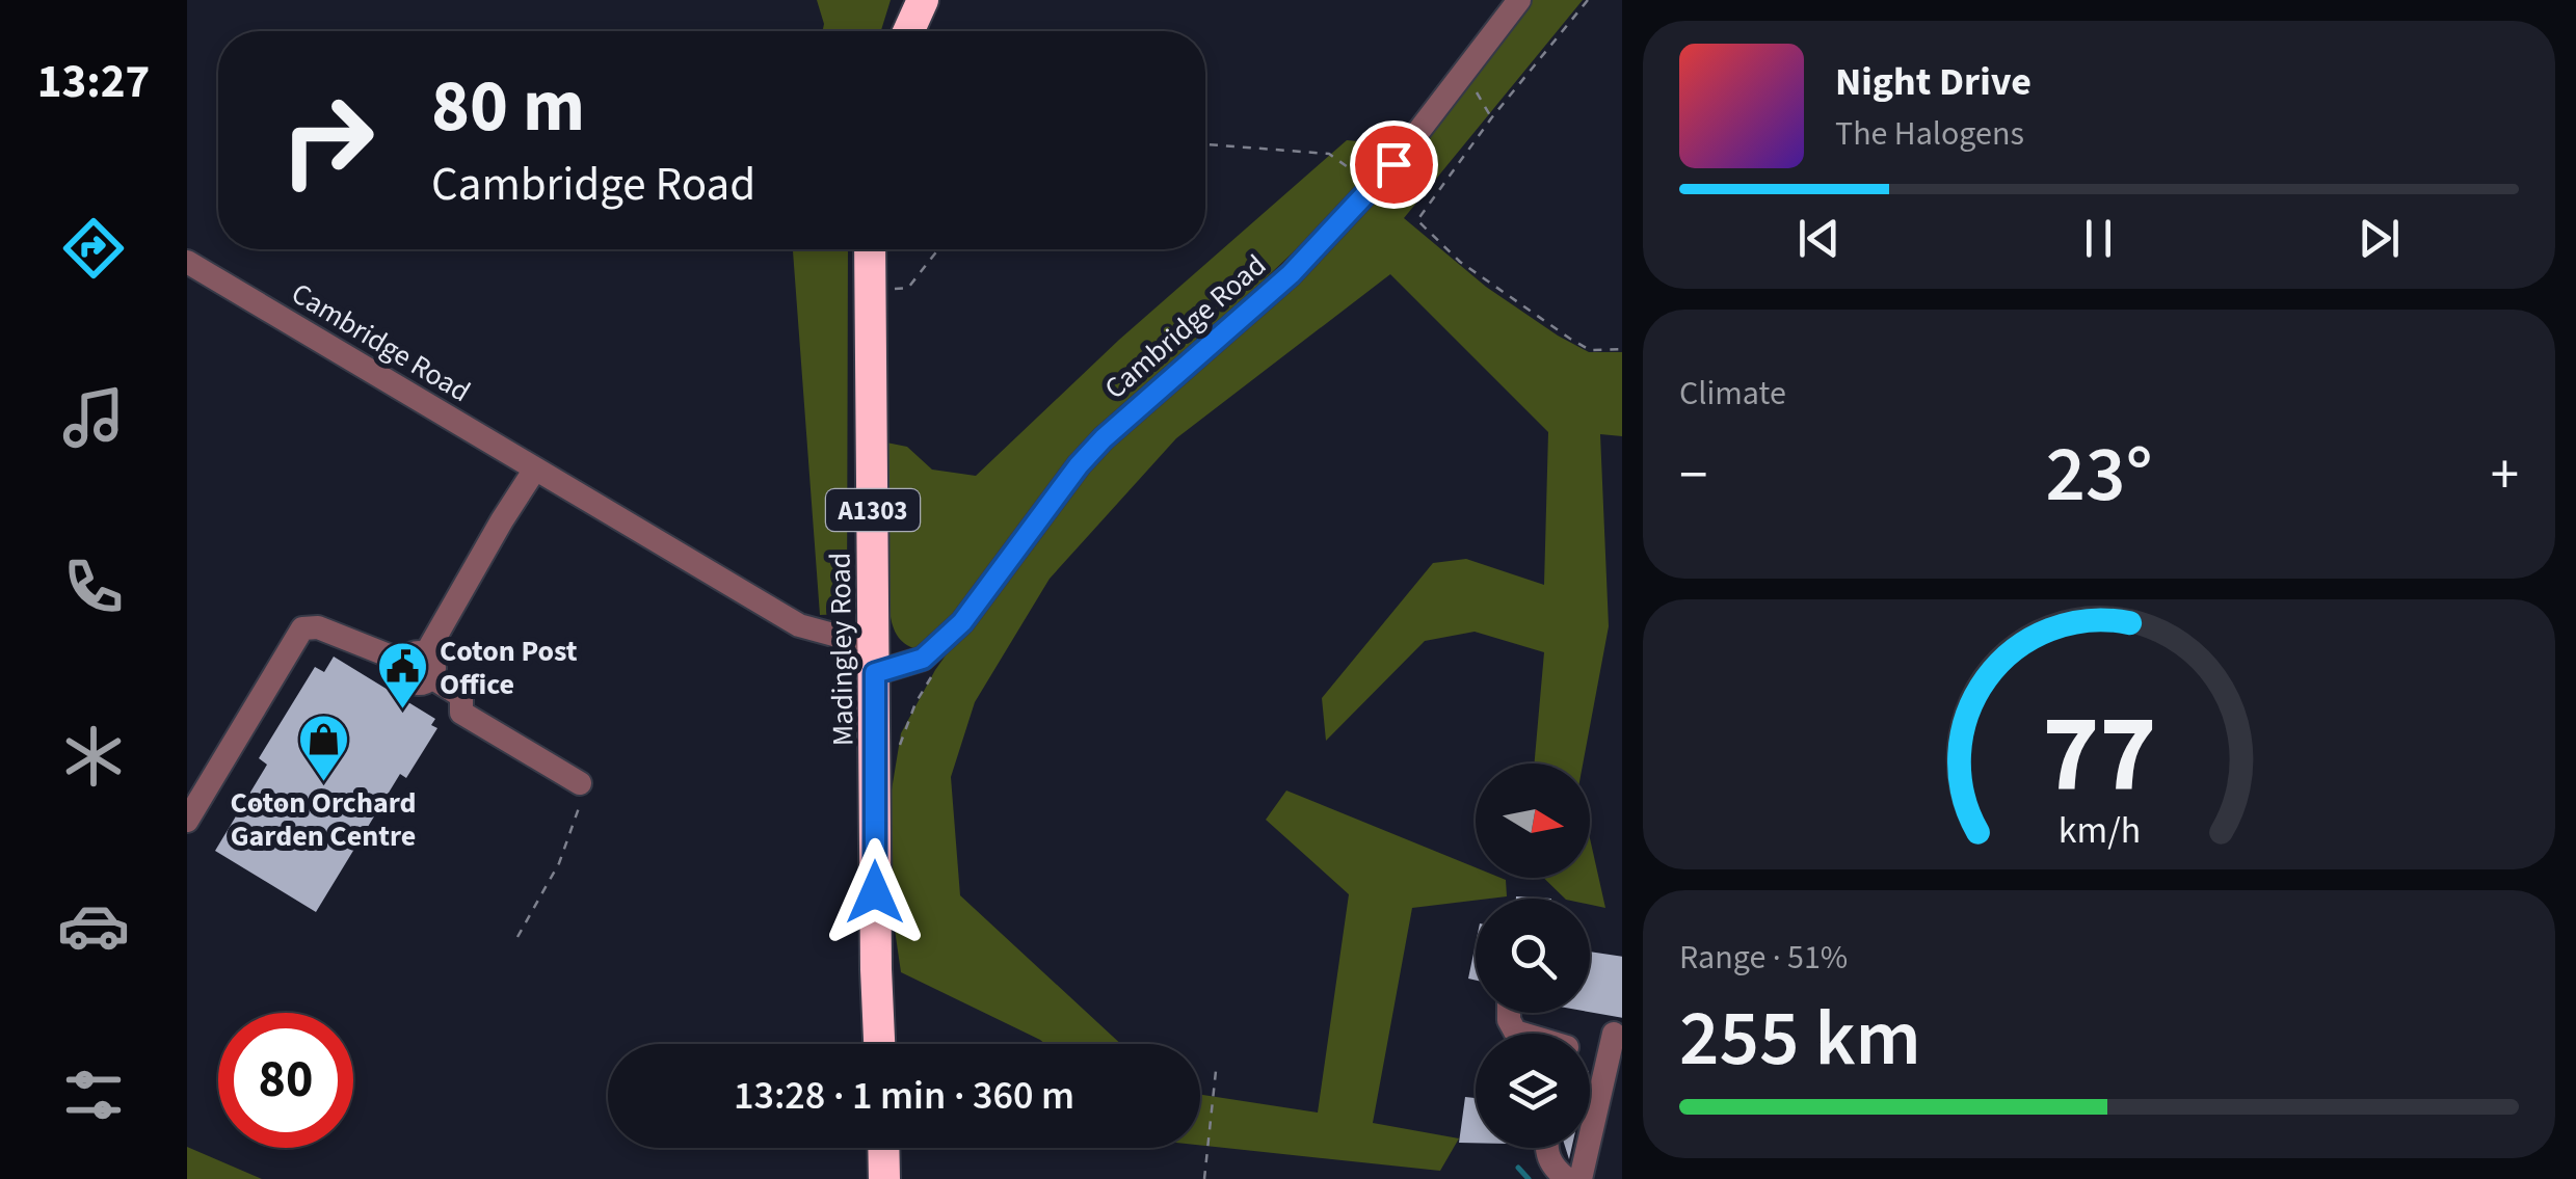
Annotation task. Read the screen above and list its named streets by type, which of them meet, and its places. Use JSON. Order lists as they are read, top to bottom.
{
  "streets": {
    "highway": ["A1303", "Madingley Road"],
    "street": ["Cambridge Road"]
  },
  "crossings": [
    ["Cambridge Road", "Madingley Road"]
  ],
  "places": {
    "public building": ["Coton Post Office"],
    "shop": ["Coton Orchard Garden Centre"]
  },
  "north": "right",
  "page": {
    "tabs": "13:27",
    "turn": ["80 m", "Cambridge Road"],
    "song": ["Night Drive", "The Halogens"],
    "tile": [
      "Climate",
      ["Range · 51%", "255 km"]
    ],
    "heat": ["−", "23°", "+"],
    "limit": "80",
    "trip": "13:28 · 1 min · 360 m",
    "gauge": ["77", "km/h"]
  }
}
